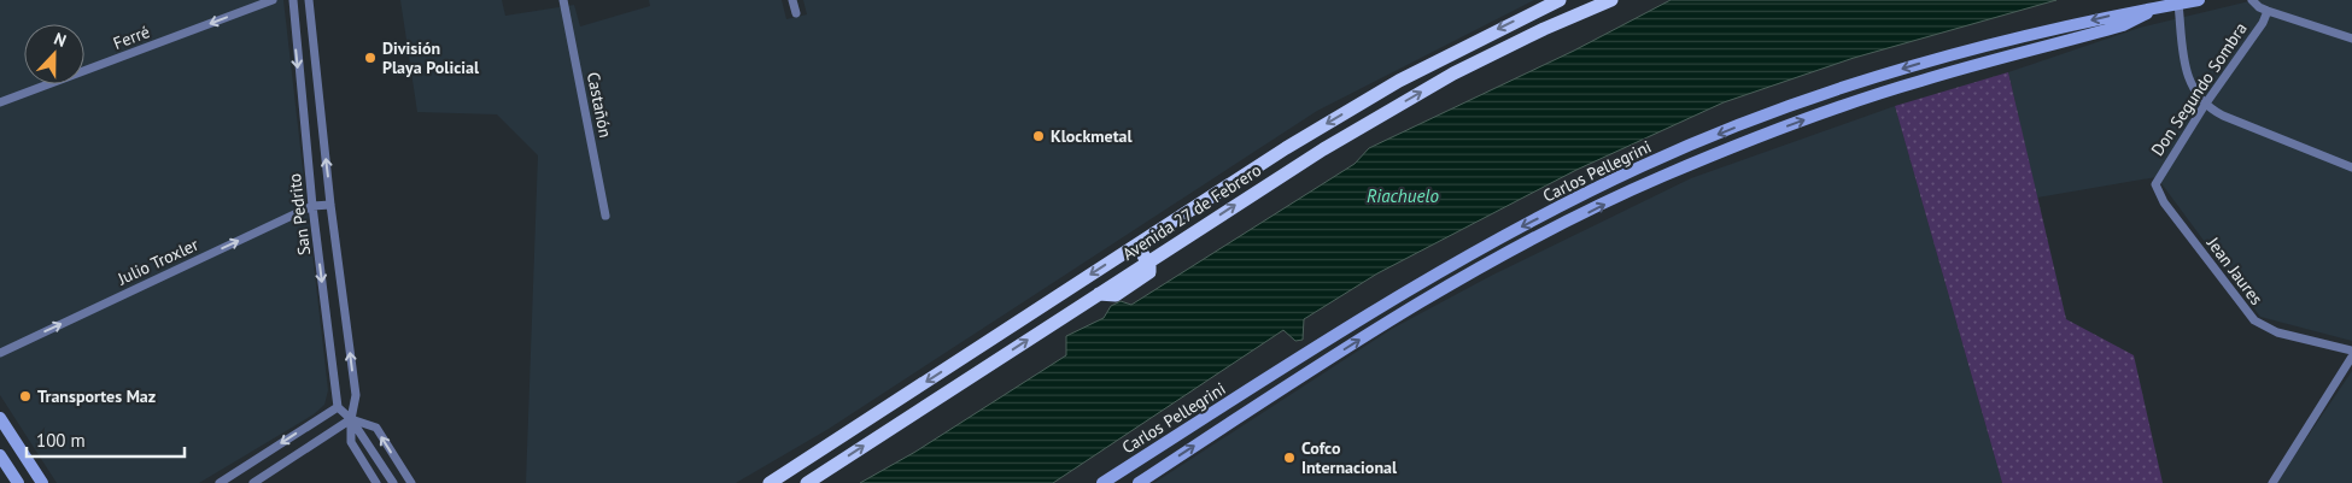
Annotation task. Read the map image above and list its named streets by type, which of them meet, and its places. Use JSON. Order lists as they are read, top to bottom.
{
  "streets": {
    "main road": ["Carlos Pellegrini", "Avenida 27 de Febrero"],
    "street": [
      "Ferré",
      "Don Segundo Sombra",
      "Castañón",
      "San Pedrito",
      "Julio Troxler",
      "Jean Jaures"
    ]
  },
  "crossings": [
    ["Don Segundo Sombra", "Jean Jaures"],
    ["San Pedrito", "Julio Troxler"]
  ],
  "one_way": ["Ferré", "Julio Troxler"],
  "water": ["Riachuelo"],
  "places": [
    "División Playa Policial",
    "Klockmetal",
    "Transportes Maz",
    "Cofco Internacional"
  ],
  "scale_bar": "100 m",
  "north": "top"
}
